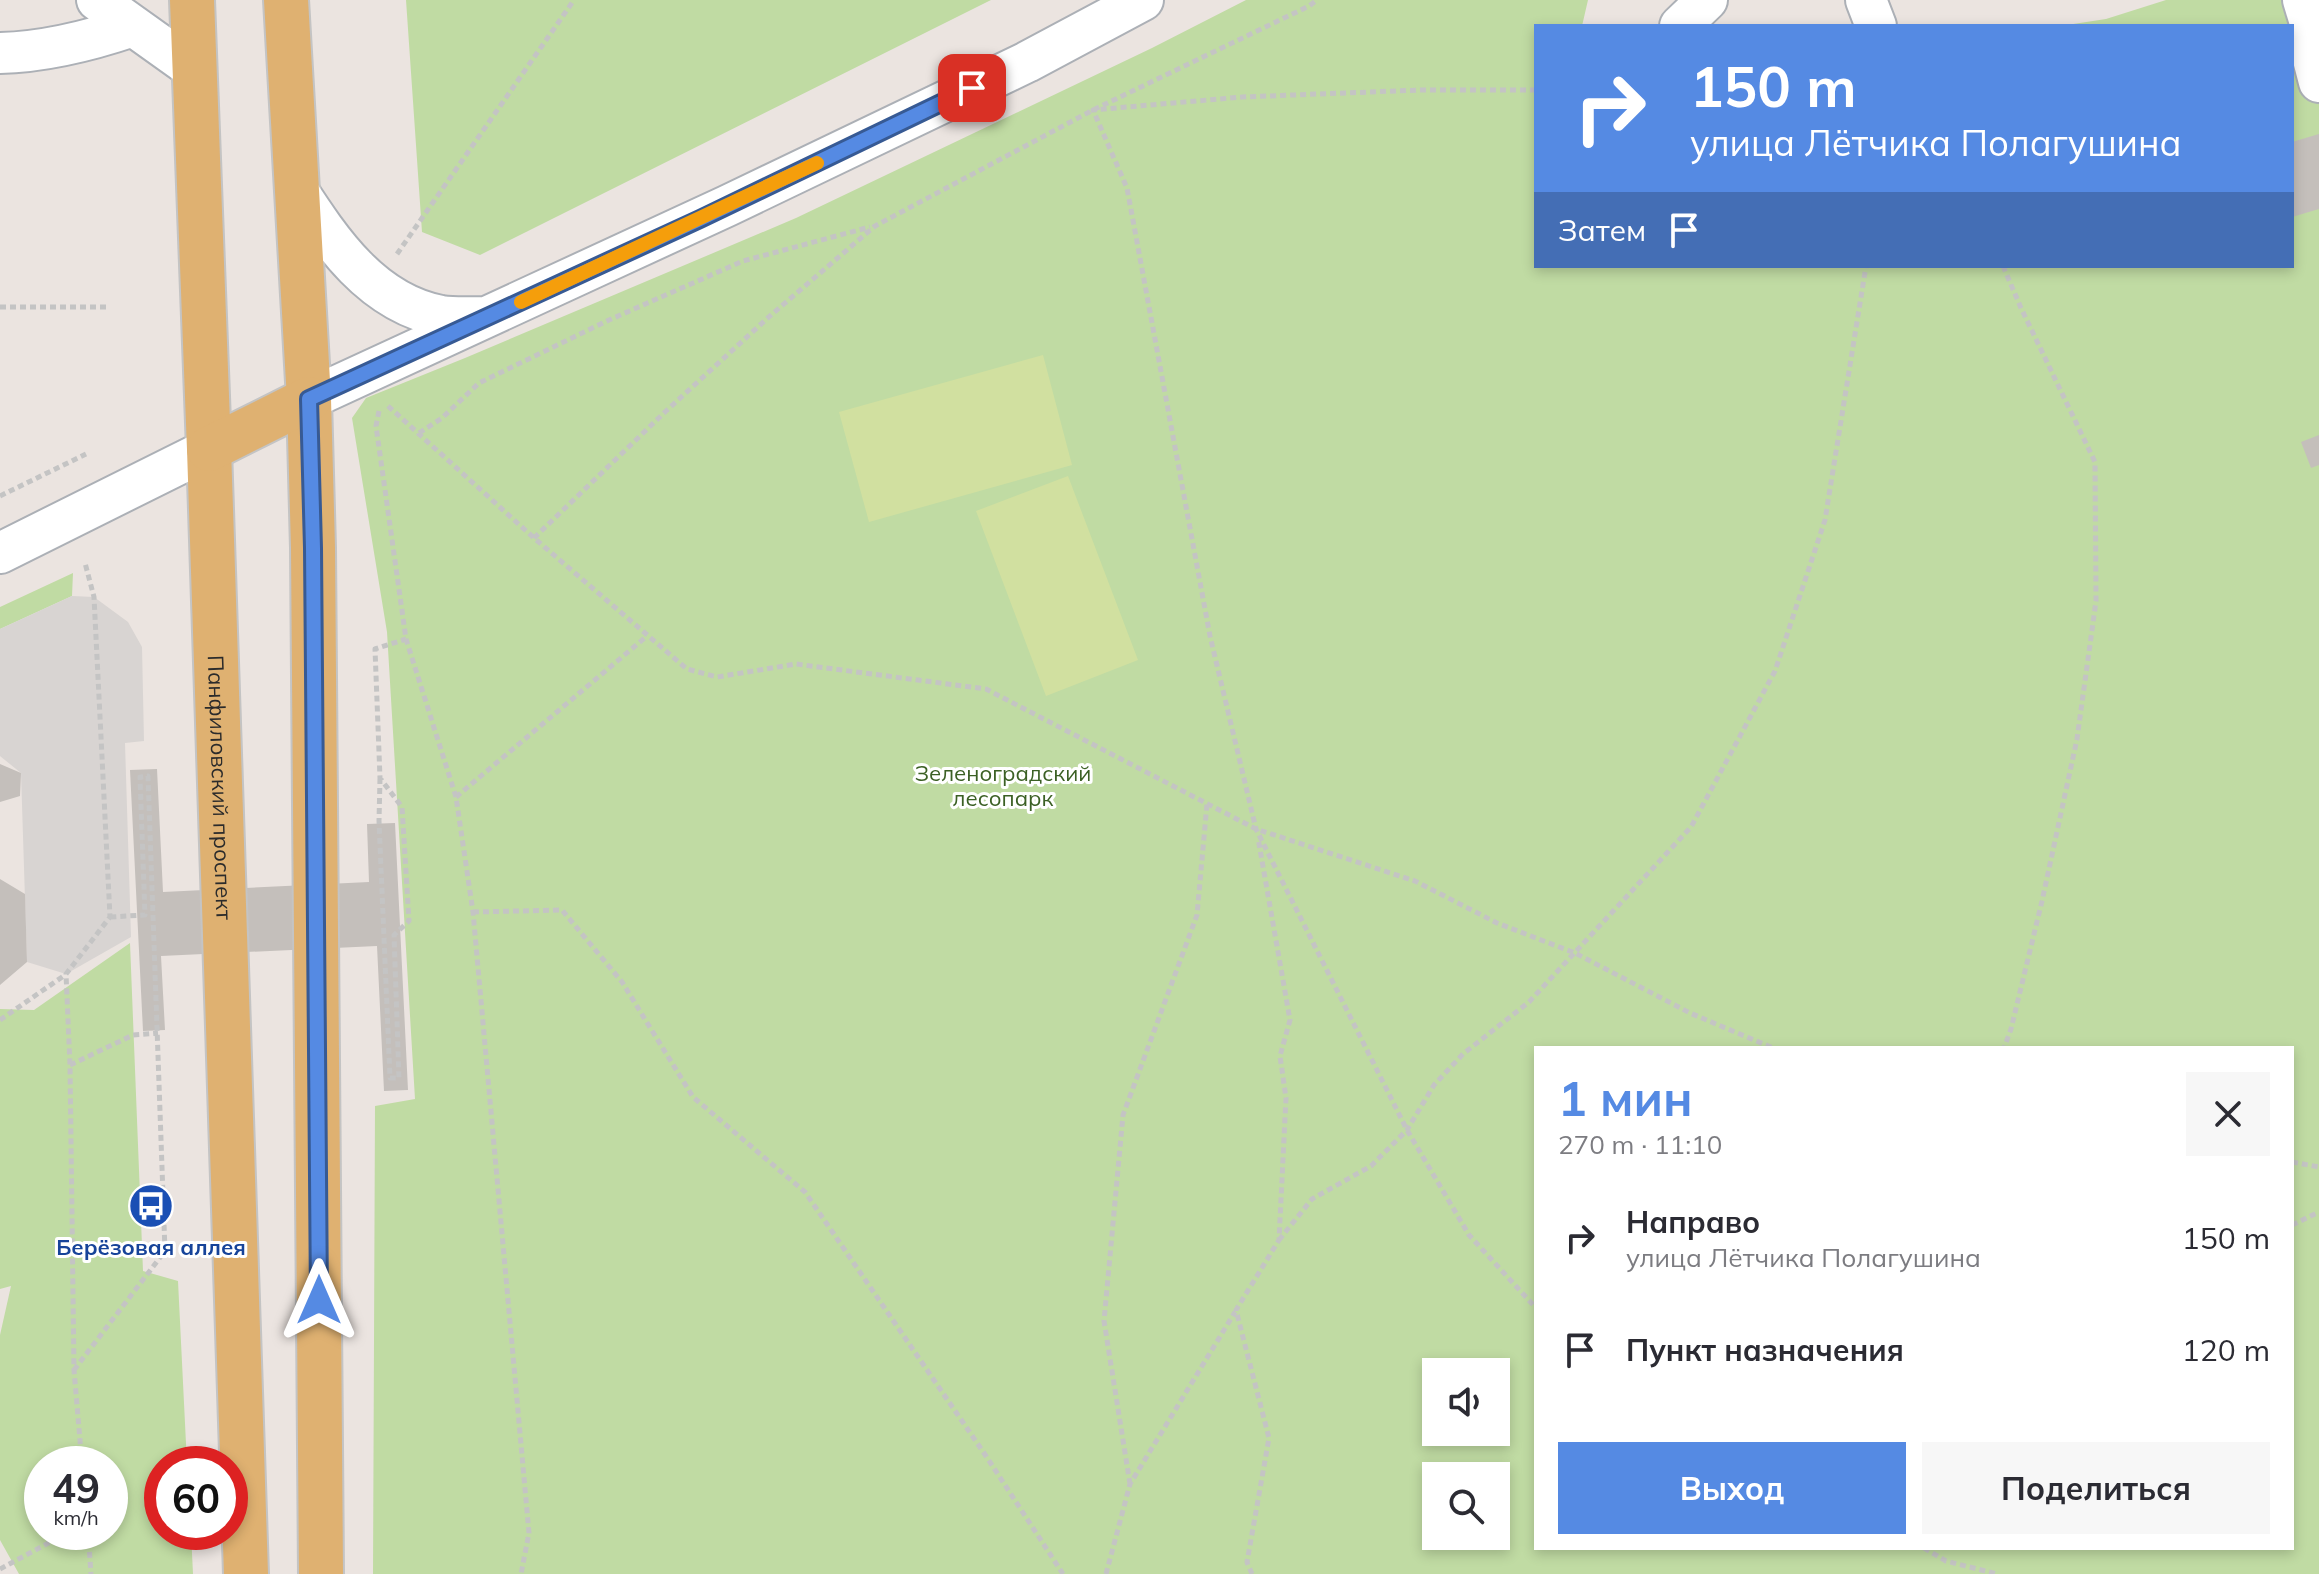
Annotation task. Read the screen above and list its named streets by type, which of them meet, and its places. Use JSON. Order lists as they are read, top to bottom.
{
  "streets": {
    "main road": ["Панфиловский проспект"]
  },
  "parks": ["Зеленоградский лесопарк"],
  "places": {
    "bus stop": ["Берёзовая аллея"]
  },
  "page": {
    "turn": ["150 m", "улица Лётчика Полагушина"],
    "then": "Затем",
    "heading": ["1 мин", "270 m · 11:10"],
    "list": [
      {
        "name": "Направо",
        "note": "улица Лётчика Полагушина",
        "value": "150 m"
      },
      {
        "name": "Пункт назначения",
        "value": "120 m"
      }
    ],
    "buttons": ["Выход", "Поделиться"],
    "speed": "49 km/h",
    "limit": "60"
  }
}
